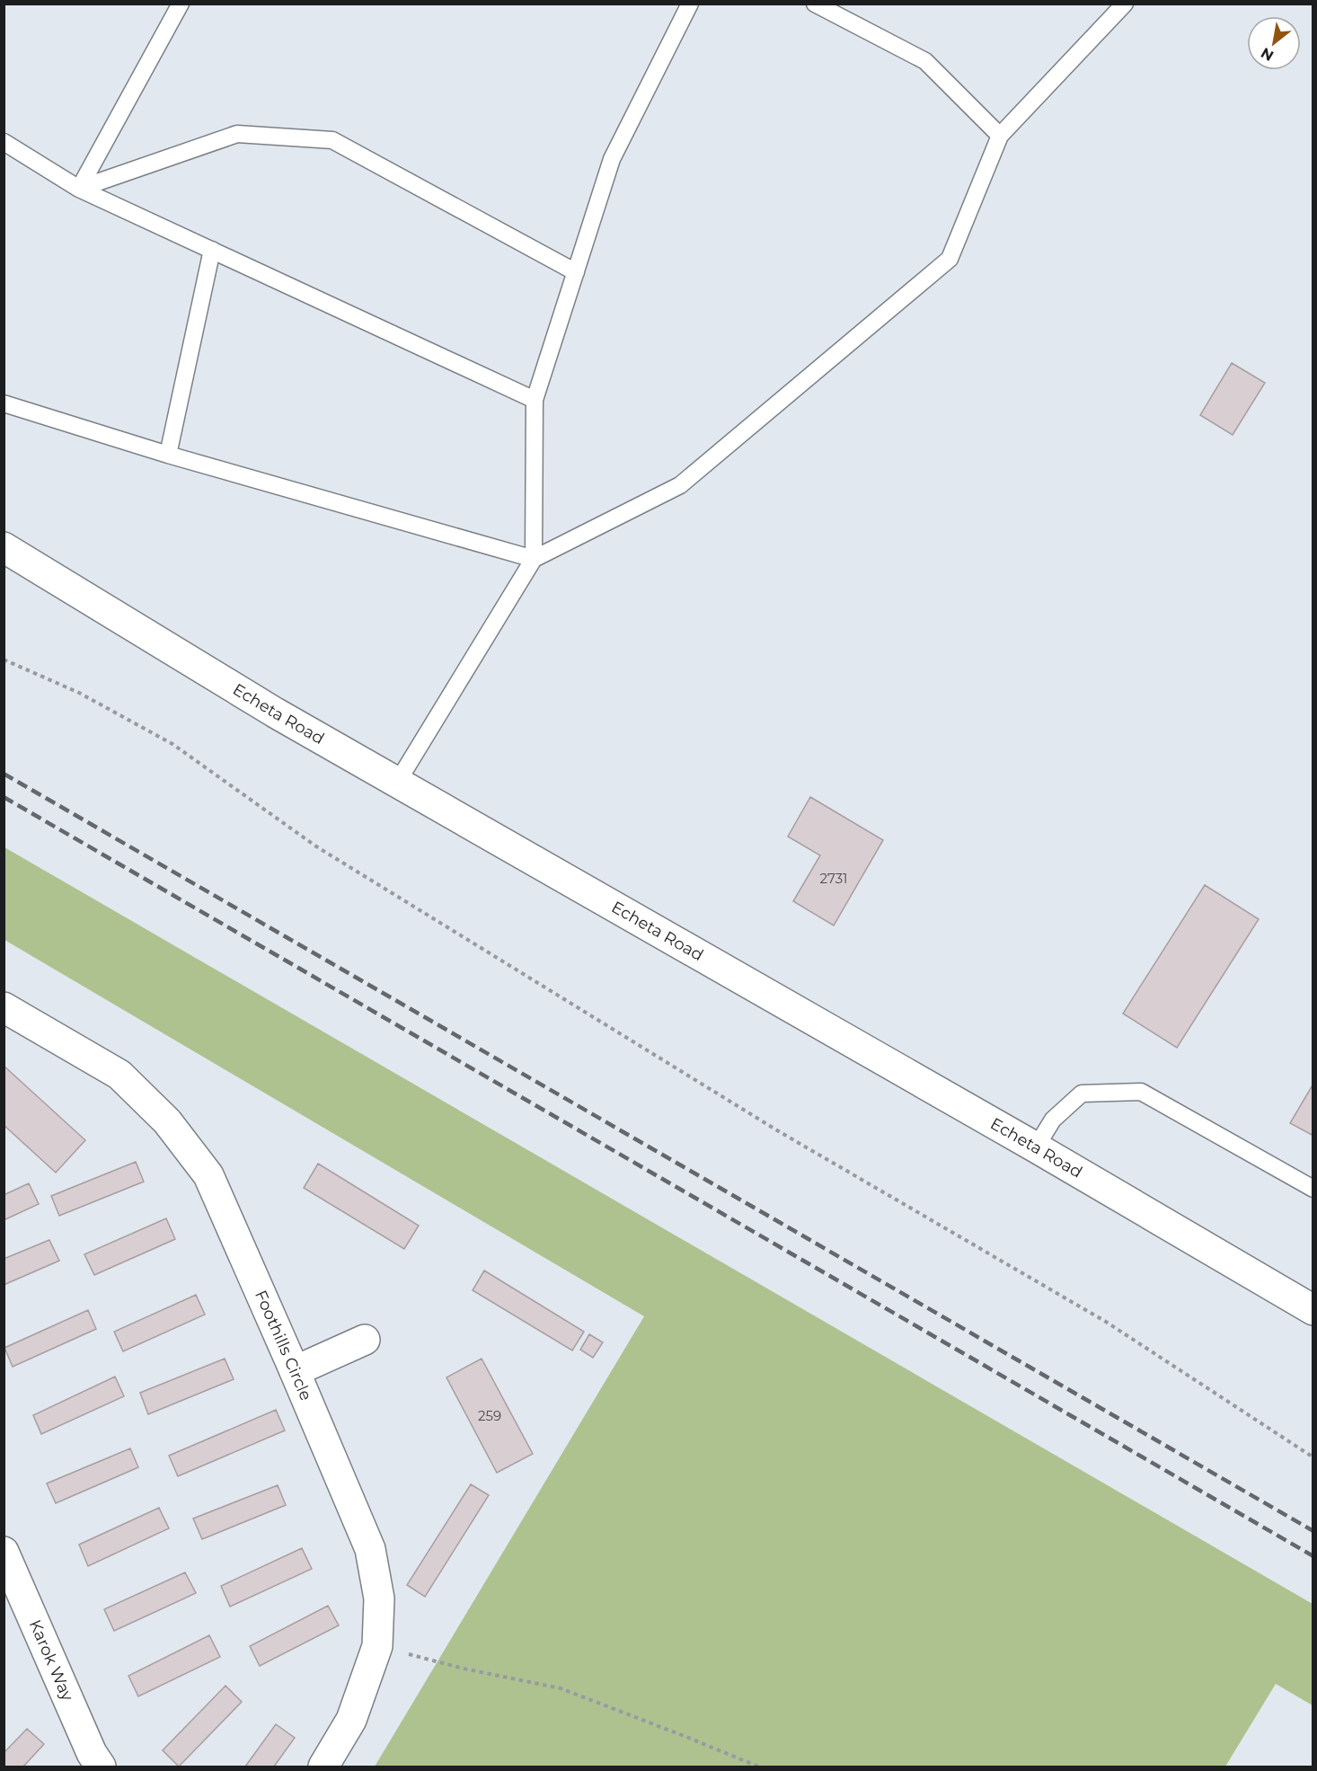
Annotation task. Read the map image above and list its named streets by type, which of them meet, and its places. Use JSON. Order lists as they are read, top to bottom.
{
  "streets": {
    "street": ["Echeta Road", "Foothills Circle", "Karok Way"]
  },
  "house_numbers": ["2731", "259"],
  "north": "bottom left"
}
